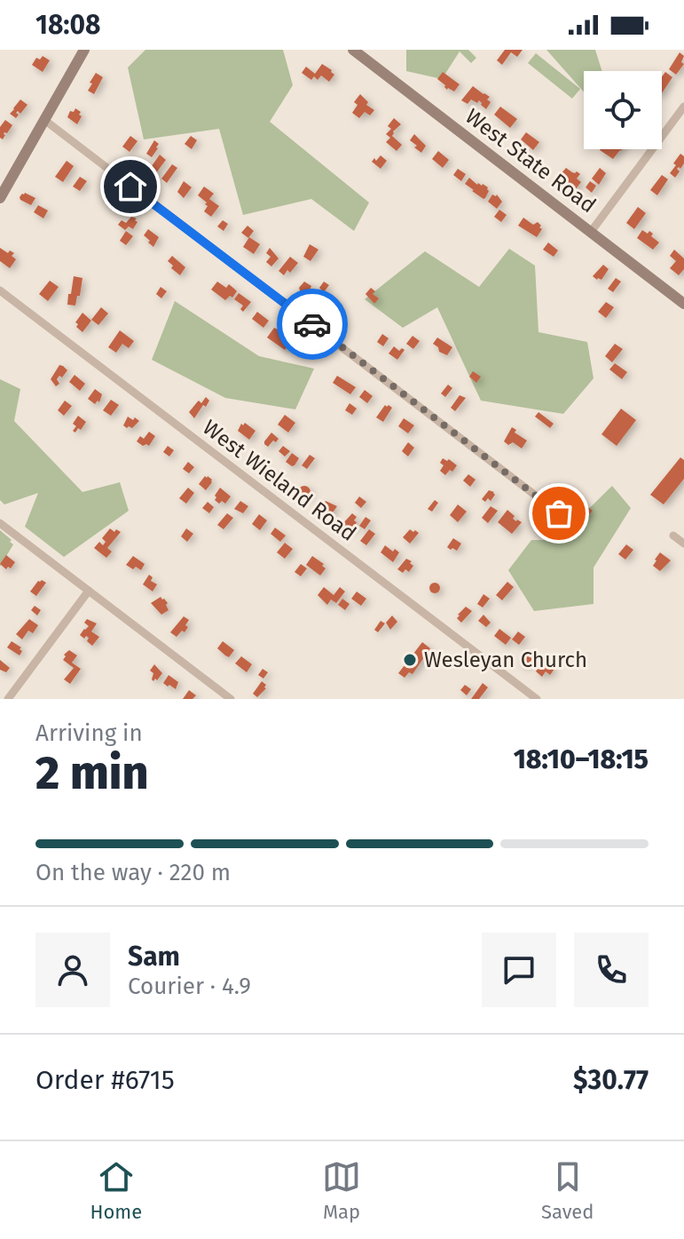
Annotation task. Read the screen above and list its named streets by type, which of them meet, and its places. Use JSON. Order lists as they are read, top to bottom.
{
  "streets": {
    "street": ["West State Road", "West Wieland Road"]
  },
  "places": ["Wesleyan Church"],
  "page": {
    "status": "18:08",
    "heading": ["2 min", "Arriving in", "18:10–18:15"],
    "panel": [
      "Sam",
      "Courier · 4.9",
      "Order #6715",
      "$30.77"
    ],
    "bar": "On the way · 220 m",
    "tabs": ["Home", "Map", "Saved"]
  }
}
